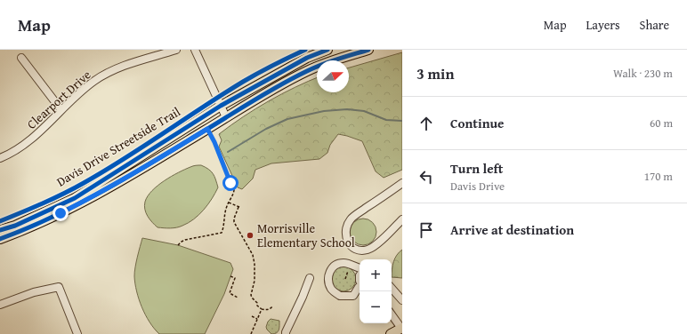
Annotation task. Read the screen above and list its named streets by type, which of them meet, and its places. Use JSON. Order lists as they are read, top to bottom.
{
  "streets": {
    "street": ["Clearport Drive"],
    "cycle path": ["Davis Drive Streetside Trail"]
  },
  "places": ["Morrisville Elementary School"],
  "north": "right",
  "page": {
    "header": "Map",
    "nav": ["Map", "Layers", "Share"],
    "heading": ["3 min", "Walk · 230 m"],
    "list": [
      ["Continue", "60 m"],
      ["Turn left", "Davis Drive", "170 m"],
      "Arrive at destination"
    ],
    "map_buttons": ["+", "−"]
  }
}
